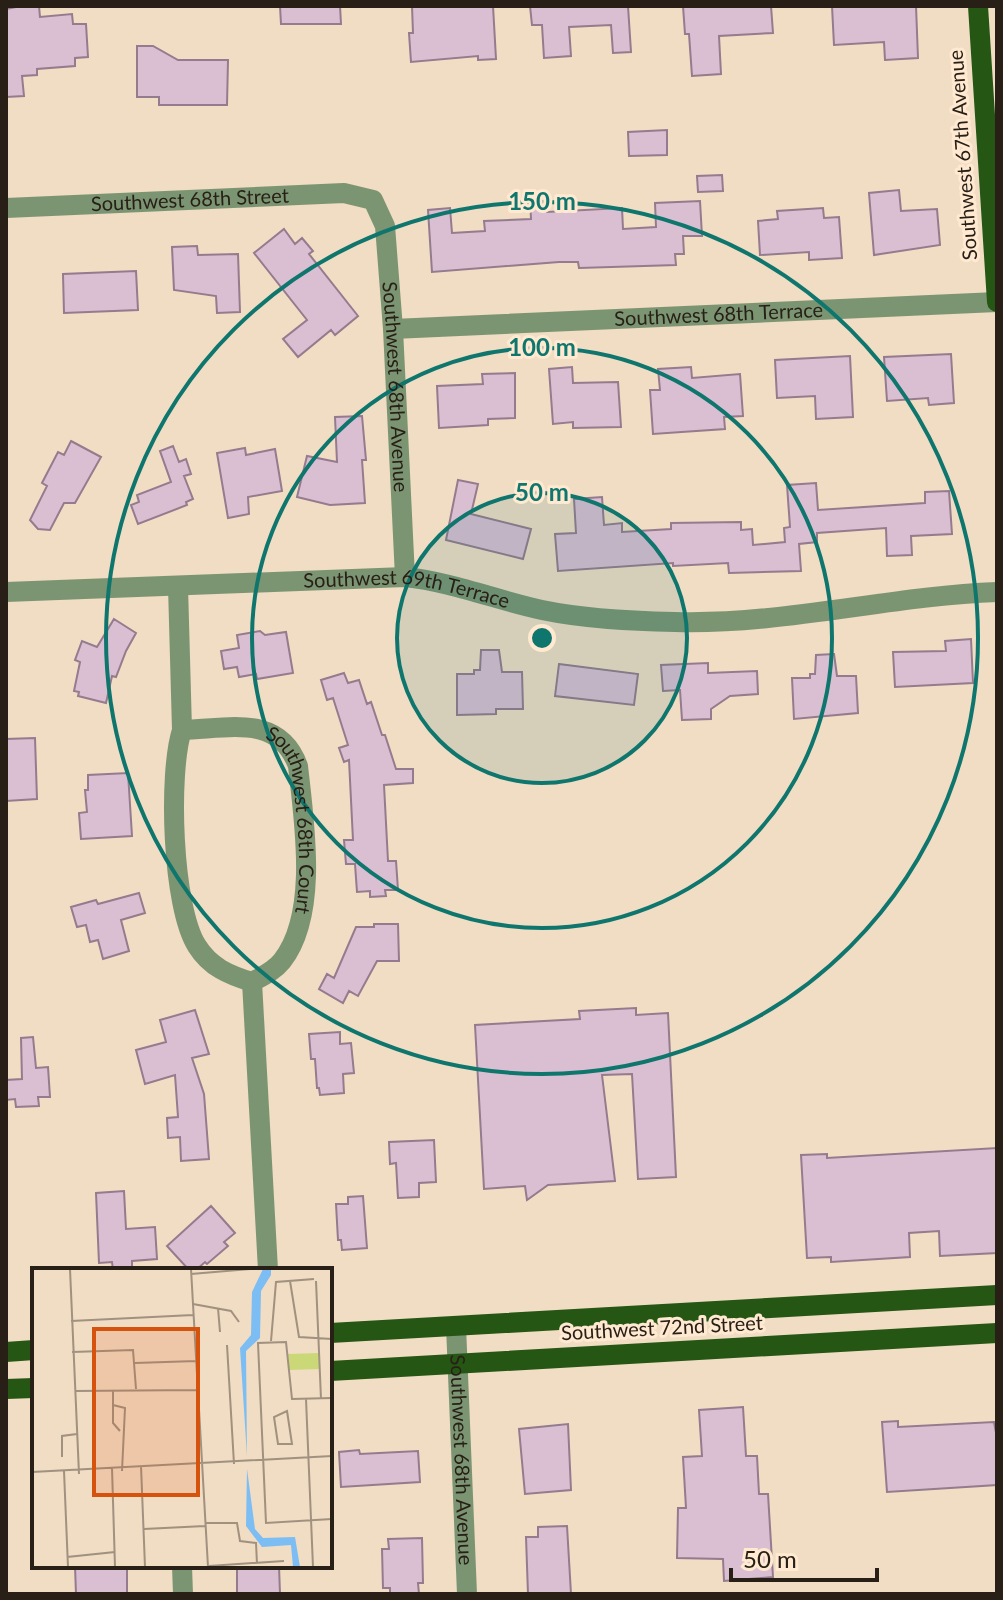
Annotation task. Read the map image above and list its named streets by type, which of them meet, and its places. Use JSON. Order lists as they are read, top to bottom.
{
  "streets": {
    "main road": ["Southwest 67th Avenue", "Southwest 72nd Street"],
    "street": [
      "Southwest 68th Street",
      "Southwest 68th Terrace",
      "Southwest 68th Avenue",
      "Southwest 69th Terrace",
      "Southwest 68th Court"
    ]
  },
  "crossings": [
    ["Southwest 67th Avenue", "Southwest 68th Terrace"],
    ["Southwest 68th Street", "Southwest 68th Avenue"],
    ["Southwest 68th Terrace", "Southwest 68th Avenue"],
    ["Southwest 68th Avenue", "Southwest 69th Terrace"],
    ["Southwest 68th Avenue", "Southwest 72nd Street"]
  ],
  "scale_bar": "50 m",
  "rings": ["150 m", "100 m", "50 m"]
}
